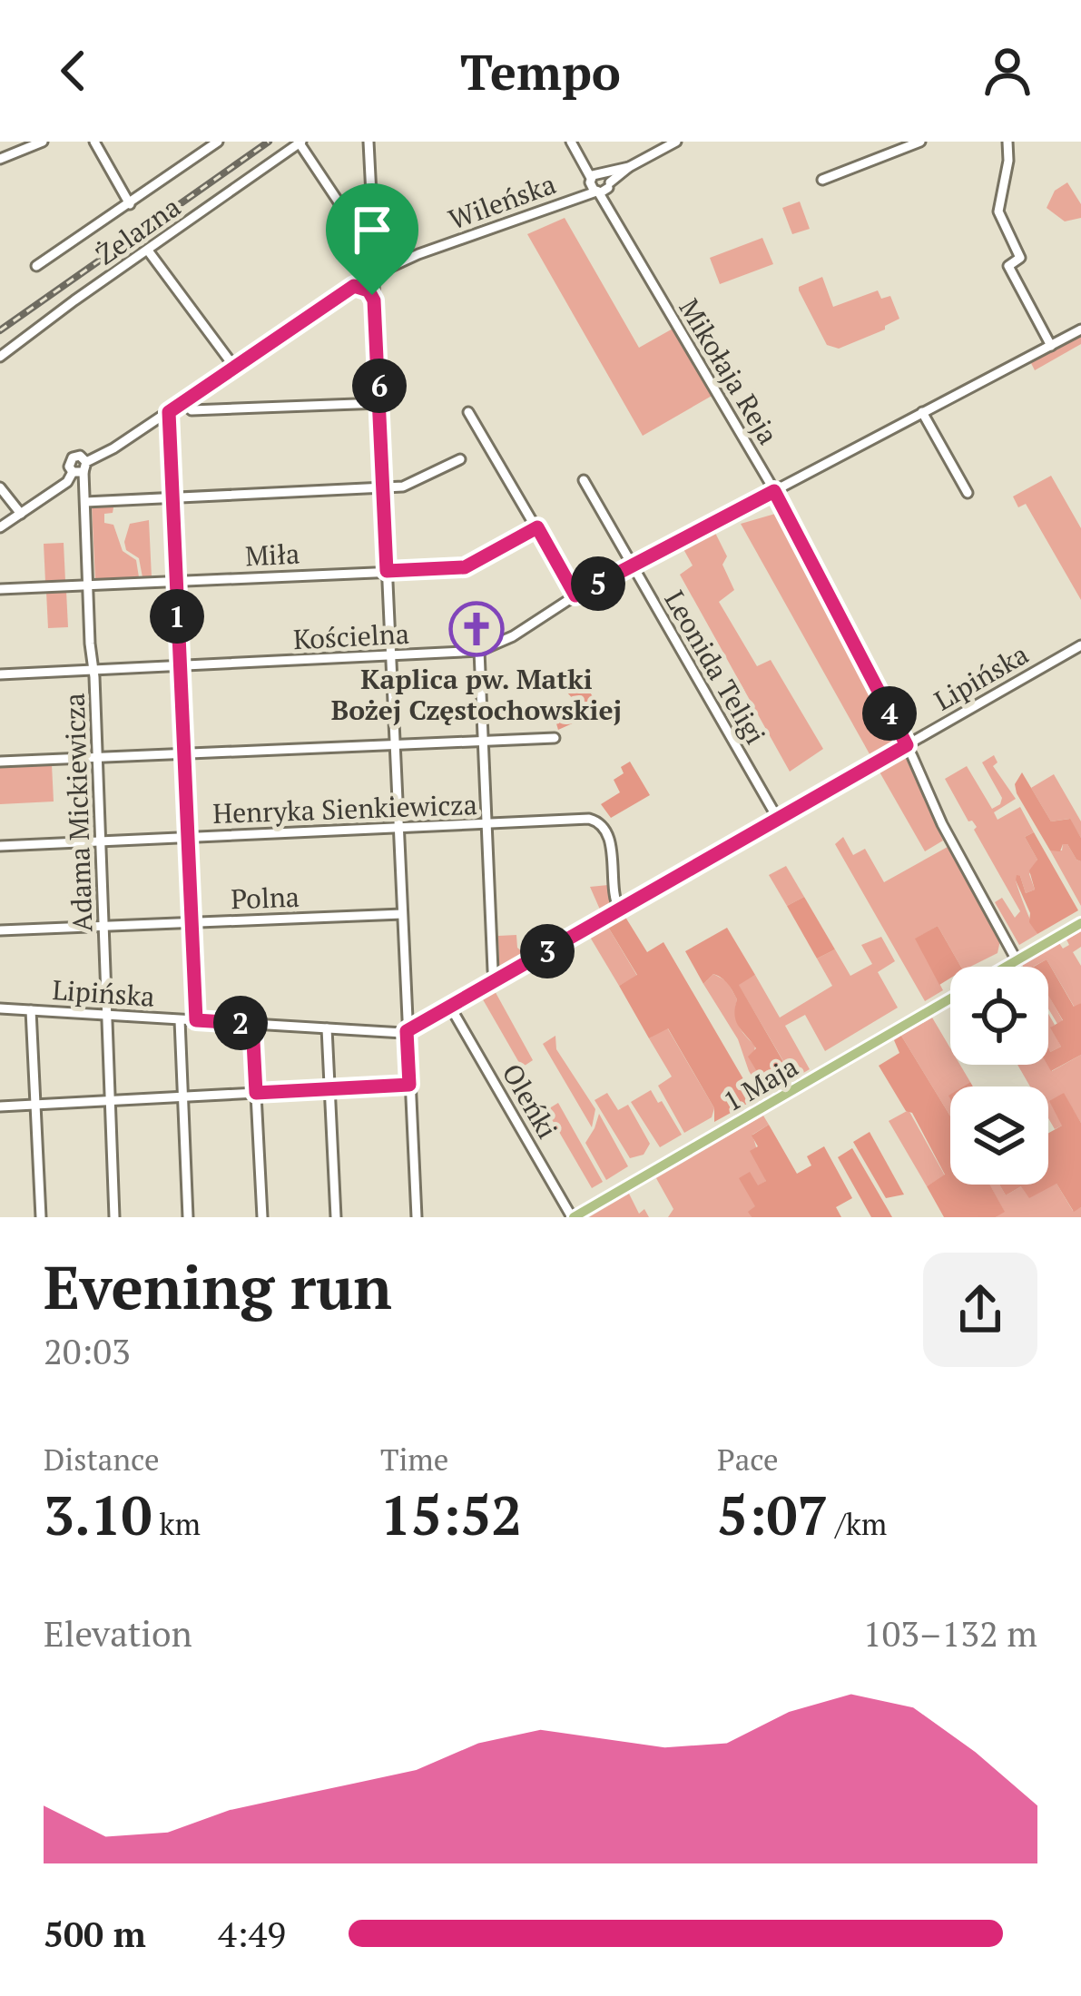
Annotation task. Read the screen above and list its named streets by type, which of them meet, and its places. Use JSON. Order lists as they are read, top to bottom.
{
  "streets": {
    "main road": ["1 Maja"],
    "street": [
      "Wileńska",
      "Żelazna",
      "Mikołaja Reja",
      "Miła",
      "Kościelna",
      "Leonida Teligi",
      "Lipińska",
      "Henryka Sienkiewicza",
      "Adama Mickiewicza",
      "Polna",
      "Oleńki"
    ]
  },
  "crossings": [
    ["Wileńska", "Mikołaja Reja"],
    ["Mikołaja Reja", "Kościelna"],
    ["Mikołaja Reja", "Lipińska"],
    ["Mikołaja Reja", "1 Maja"],
    ["Miła", "Adama Mickiewicza"],
    ["Kościelna", "Leonida Teligi"],
    ["Kościelna", "Adama Mickiewicza"],
    ["Leonida Teligi", "Lipińska"],
    ["Lipińska", "Henryka Sienkiewicza"],
    ["Lipińska", "Adama Mickiewicza"],
    ["Lipińska", "Oleńki"],
    ["Henryka Sienkiewicza", "Adama Mickiewicza"],
    ["Adama Mickiewicza", "Polna"],
    ["1 Maja", "Oleńki"]
  ],
  "places": {
    "church": ["Kaplica pw. Matki Bożej Częstochowskiej"]
  },
  "page": {
    "header": "Tempo",
    "pins": [
      "6",
      "5",
      "1",
      "4",
      "3",
      "2"
    ],
    "heading": ["Evening run", "20:03"],
    "stats": [
      ["Distance", "3.10 km"],
      ["Time", "15:52"],
      ["Pace", "5:07 /km"]
    ],
    "chart": ["Elevation", "103–132 m"],
    "list": [
      {
        "name": "500 m",
        "note": "4:49"
      }
    ]
  }
}
